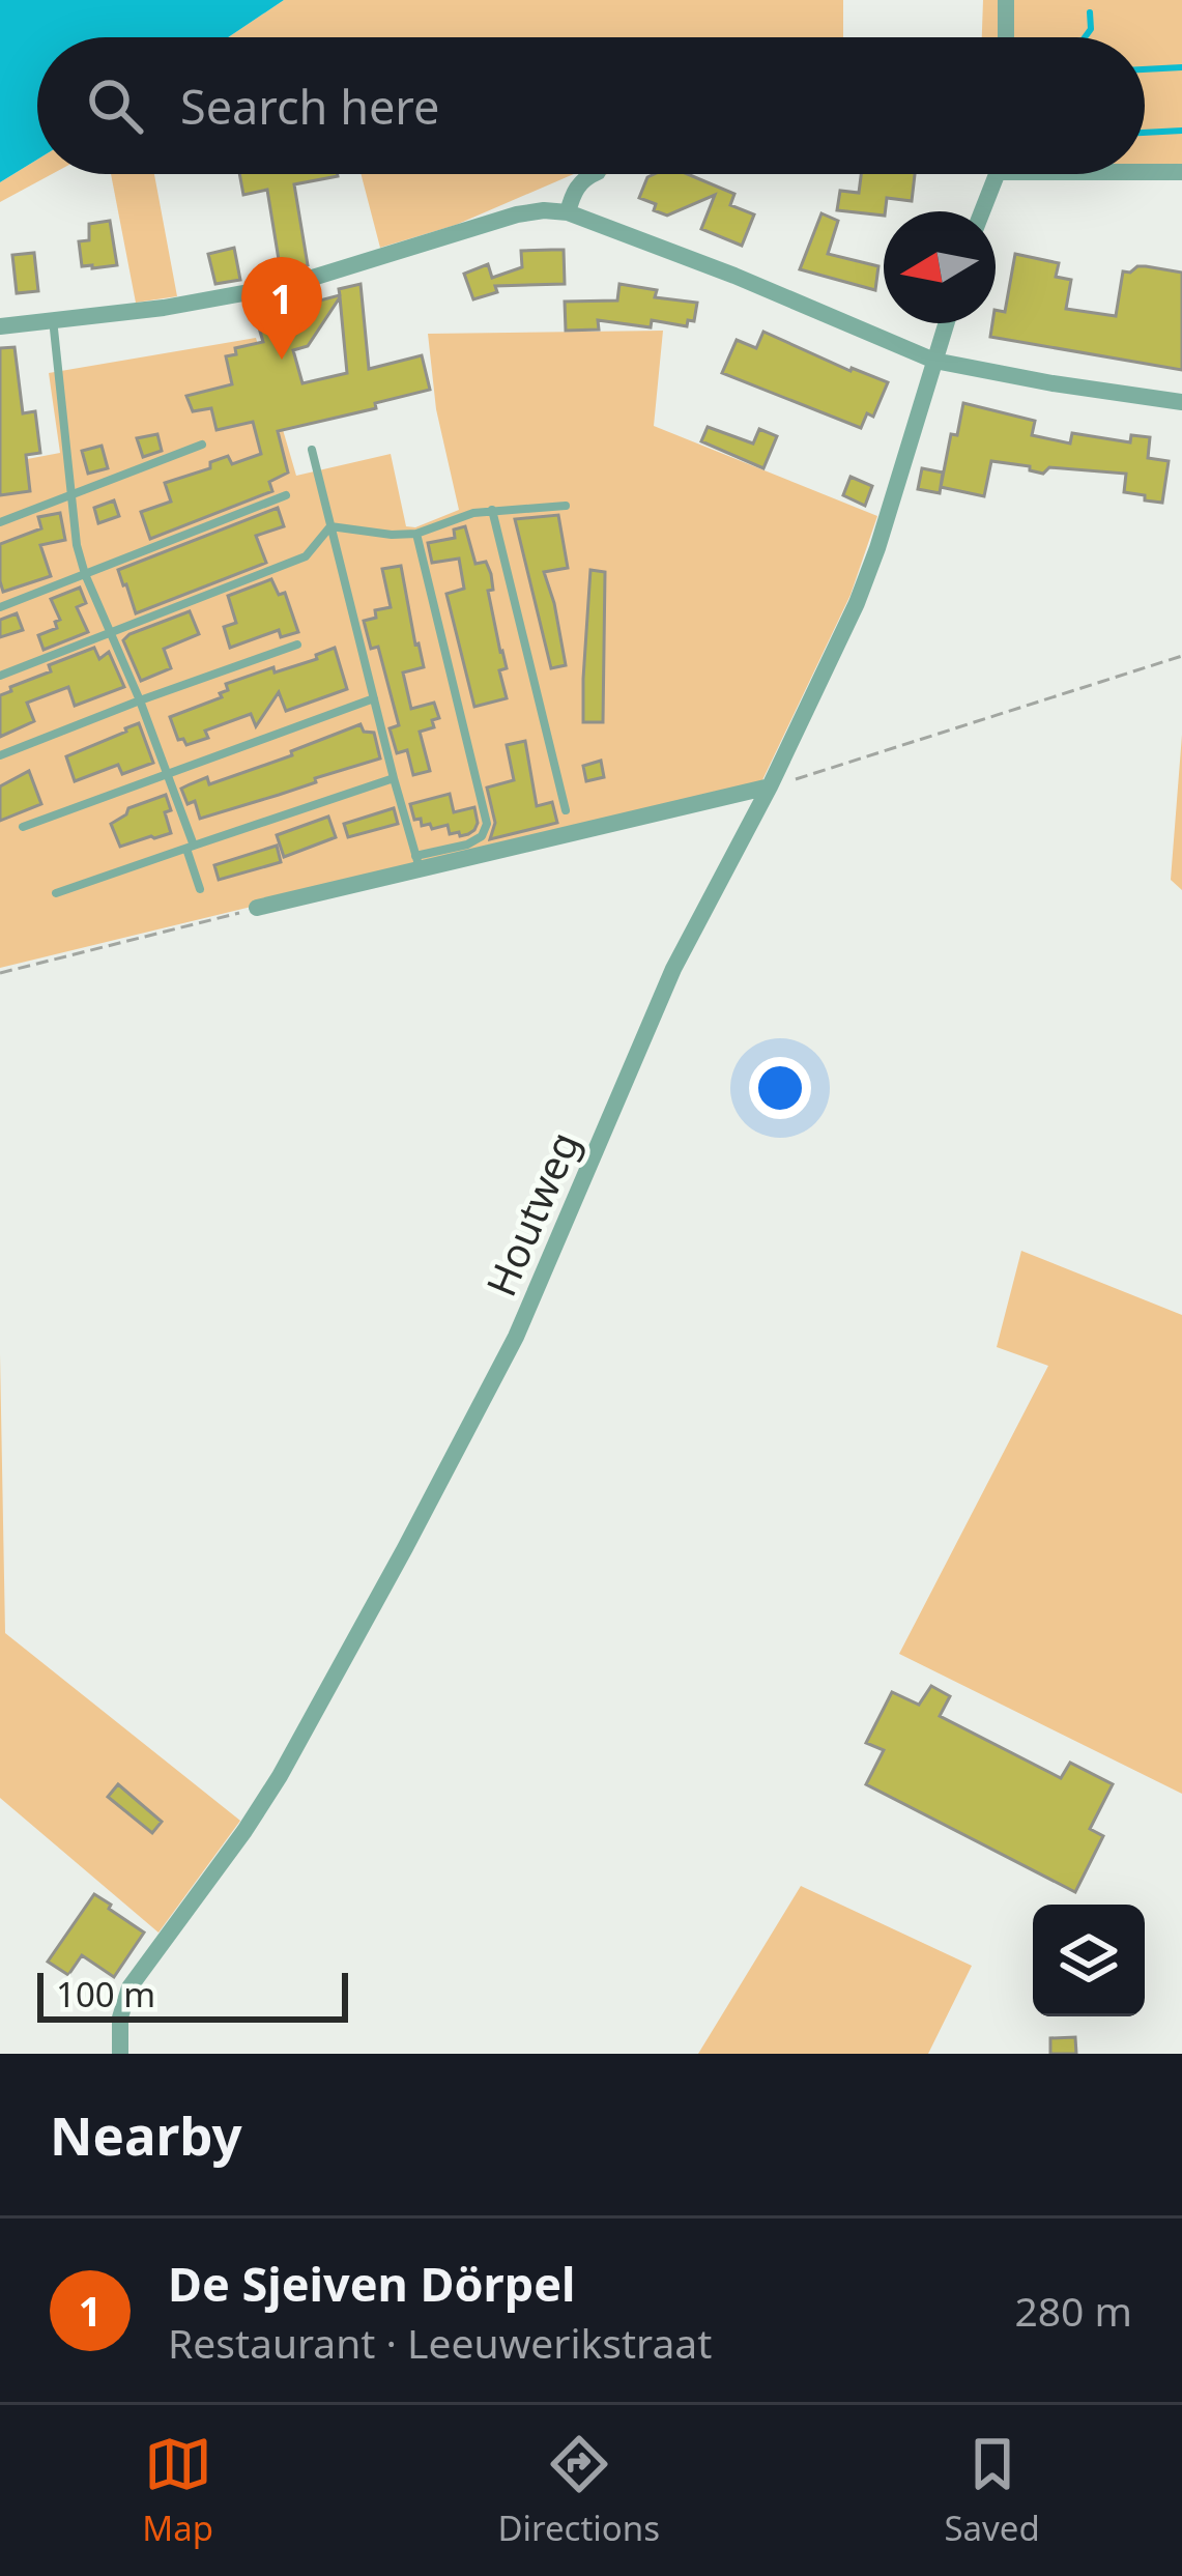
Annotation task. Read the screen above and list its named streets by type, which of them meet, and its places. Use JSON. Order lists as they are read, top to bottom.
{
  "streets": {
    "street": ["Houtweg"]
  },
  "scale_bar": "100 m",
  "north": "left",
  "page": {
    "search": "Search here",
    "pins": "1",
    "scale": "100 m",
    "heading": "Nearby",
    "list": [
      {
        "mark": "1",
        "name": "De Sjeiven Dörpel",
        "note": "Restaurant · Leeuwerikstraat",
        "value": "280 m"
      }
    ],
    "nav": ["Map", "Directions", "Saved"]
  }
}
